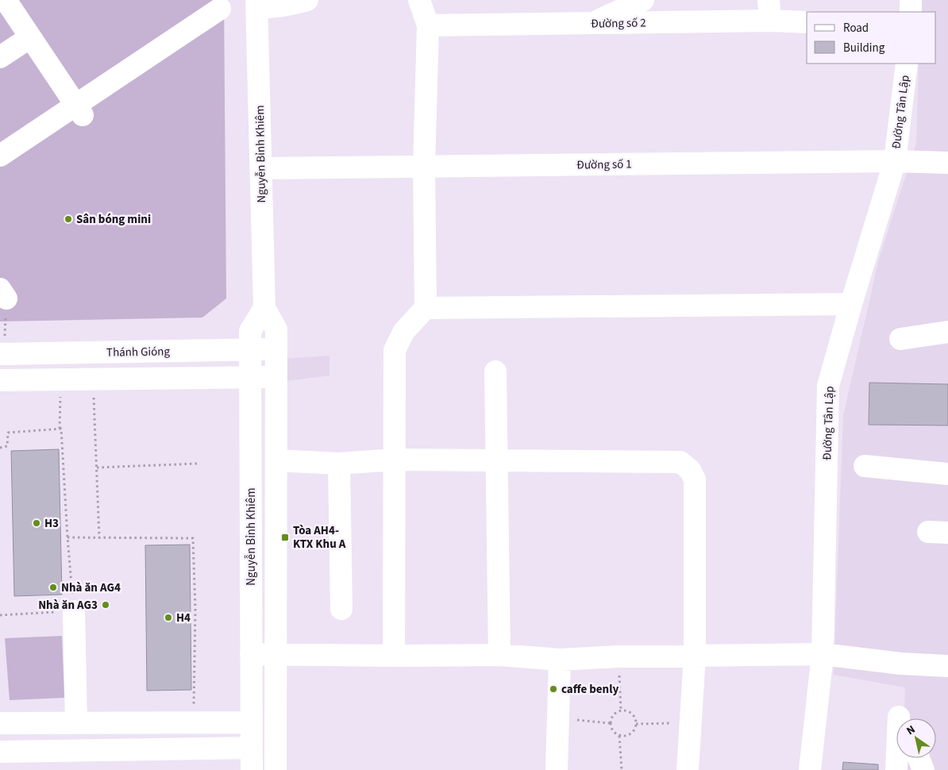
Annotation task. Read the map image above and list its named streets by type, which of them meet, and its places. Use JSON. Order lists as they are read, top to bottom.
{
  "streets": {
    "street": [
      "Đường số 2",
      "Đường Tân Lập",
      "Nguyễn Bỉnh Khiêm",
      "Đường số 1",
      "Thánh Gióng"
    ]
  },
  "crossings": [
    ["Đường Tân Lập", "Đường số 1"],
    ["Nguyễn Bỉnh Khiêm", "Đường số 1"],
    ["Nguyễn Bỉnh Khiêm", "Thánh Gióng"]
  ],
  "places": {
    "other": [
      "Sân bóng mini",
      "H3",
      "Nhà ăn AG4",
      "Nhà ăn AG3",
      "H4",
      "caffe benly"
    ],
    "transit": ["Tòa AH4- KTX Khu A"]
  },
  "legend": ["Road", "Building"],
  "north": "top left"
}
